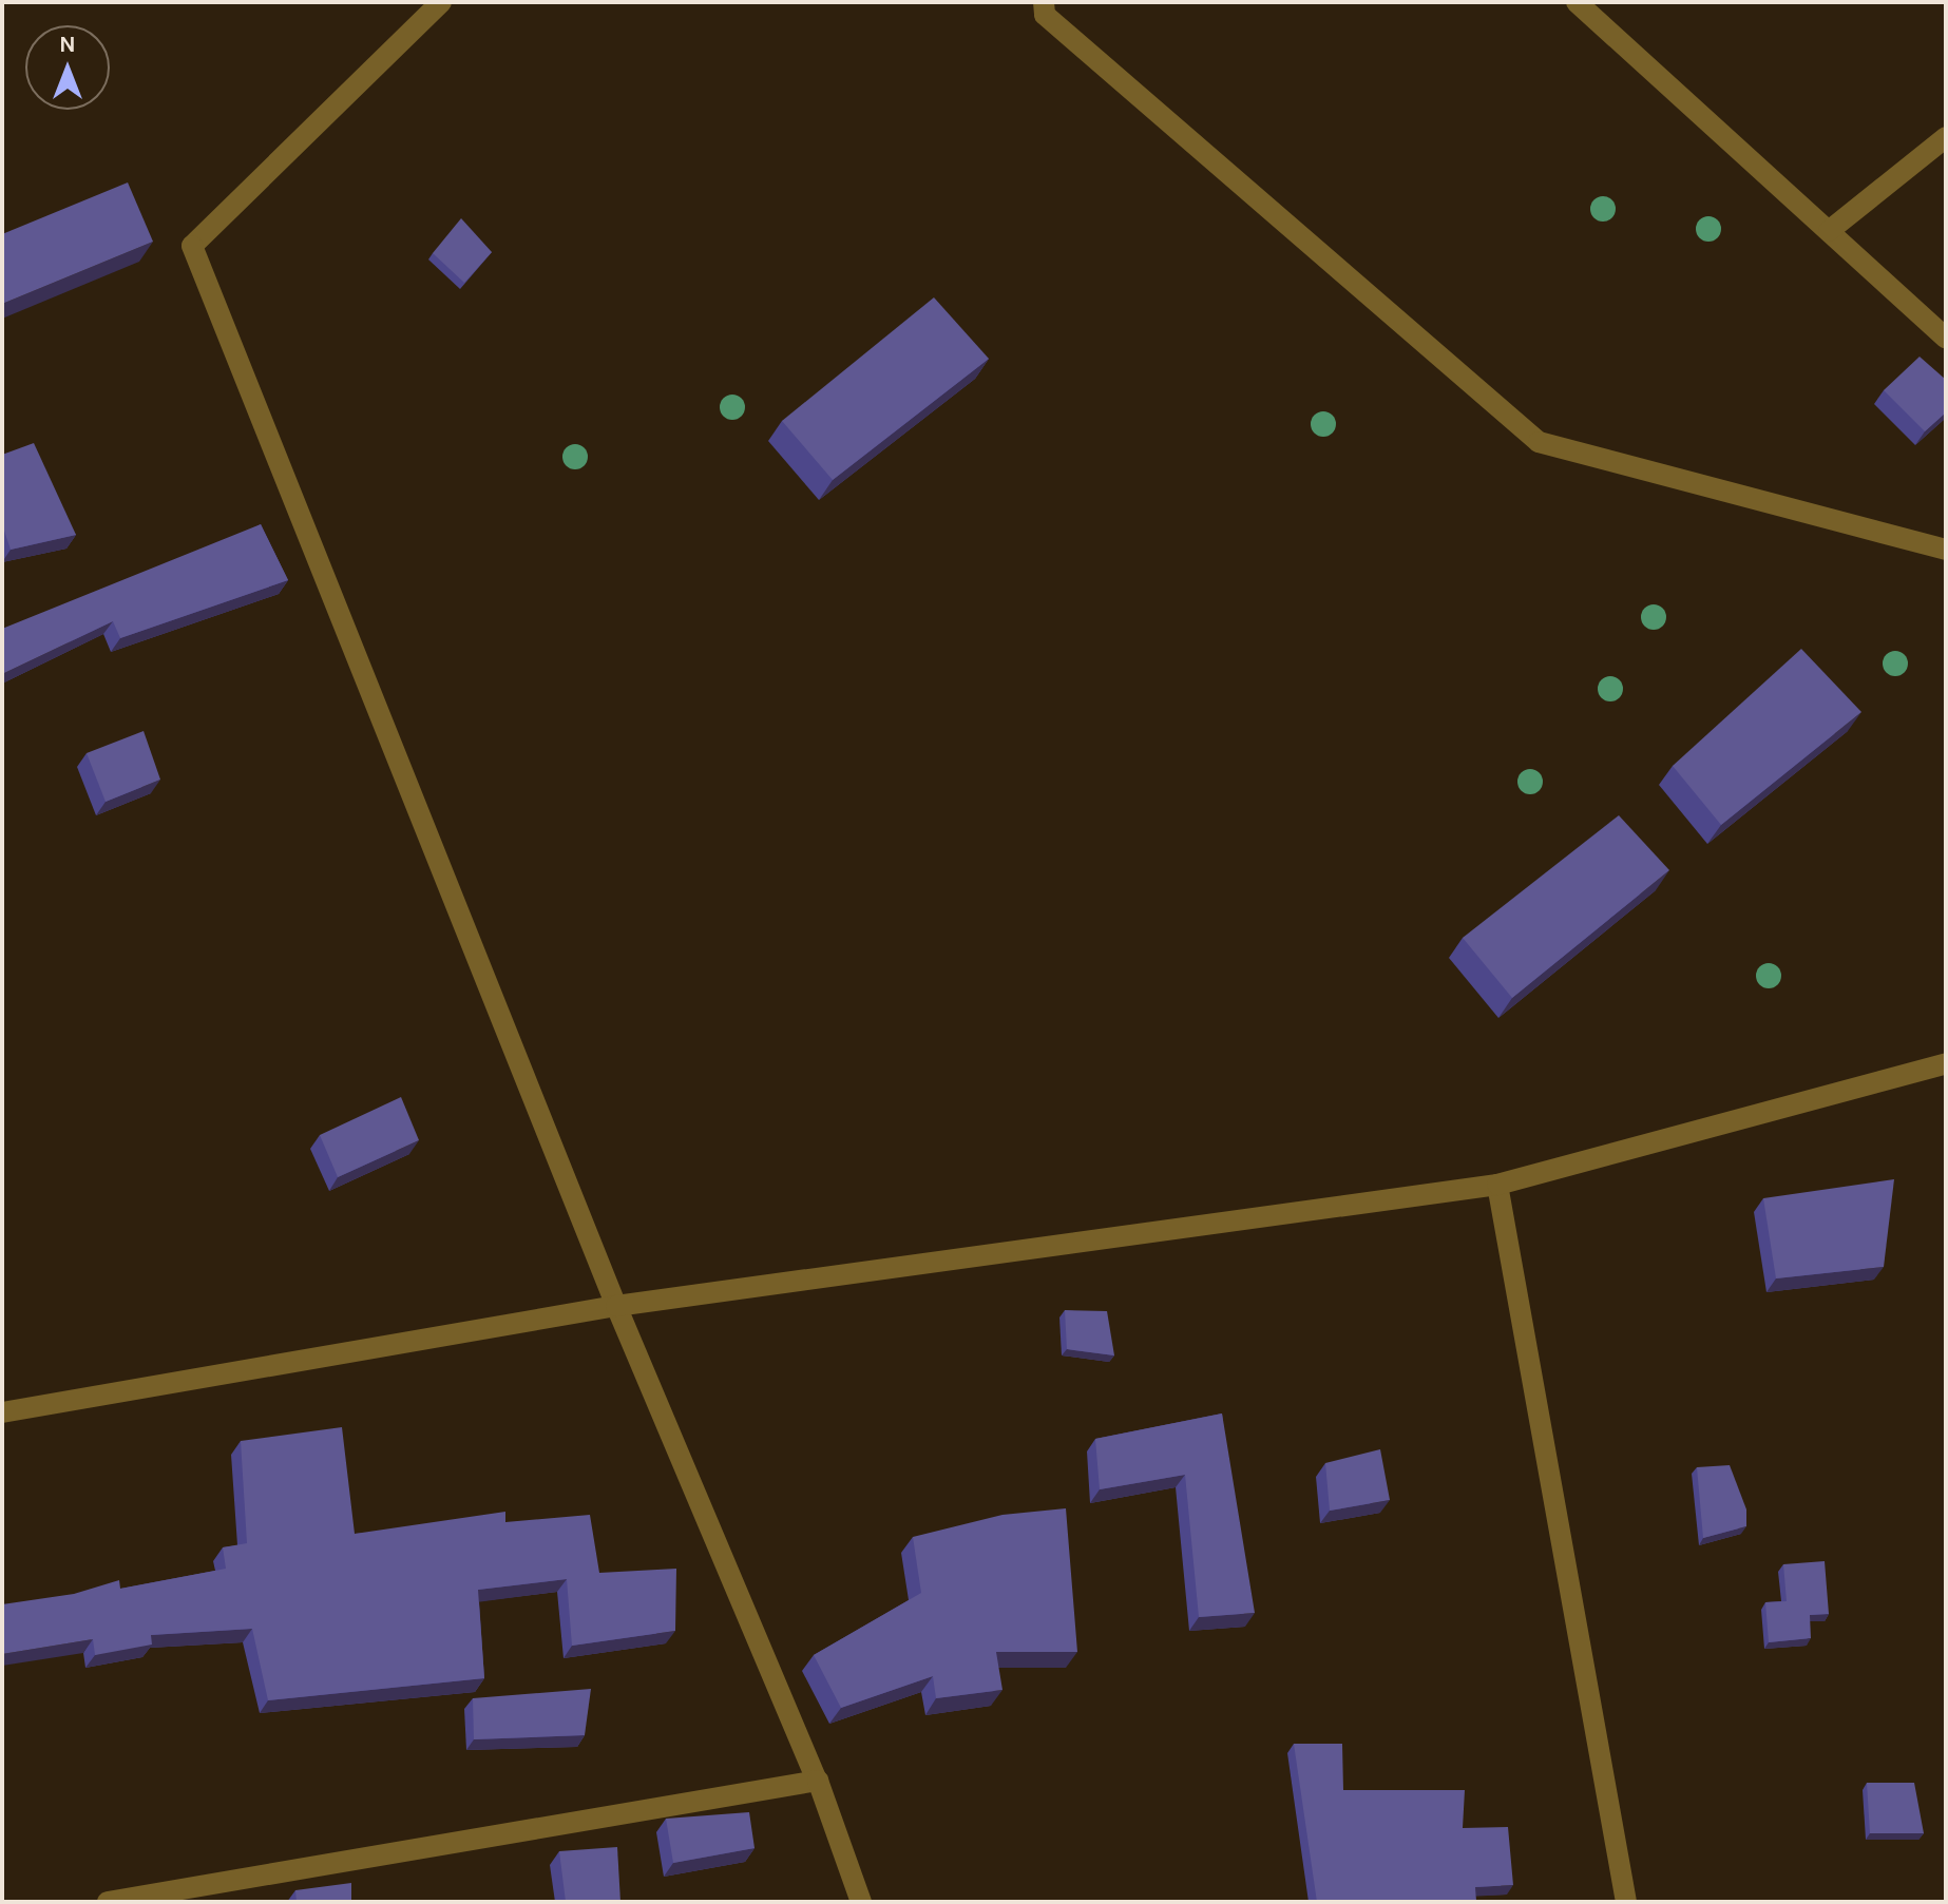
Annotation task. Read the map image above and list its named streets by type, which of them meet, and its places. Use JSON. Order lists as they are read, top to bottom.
{
  "north": "top"
}
